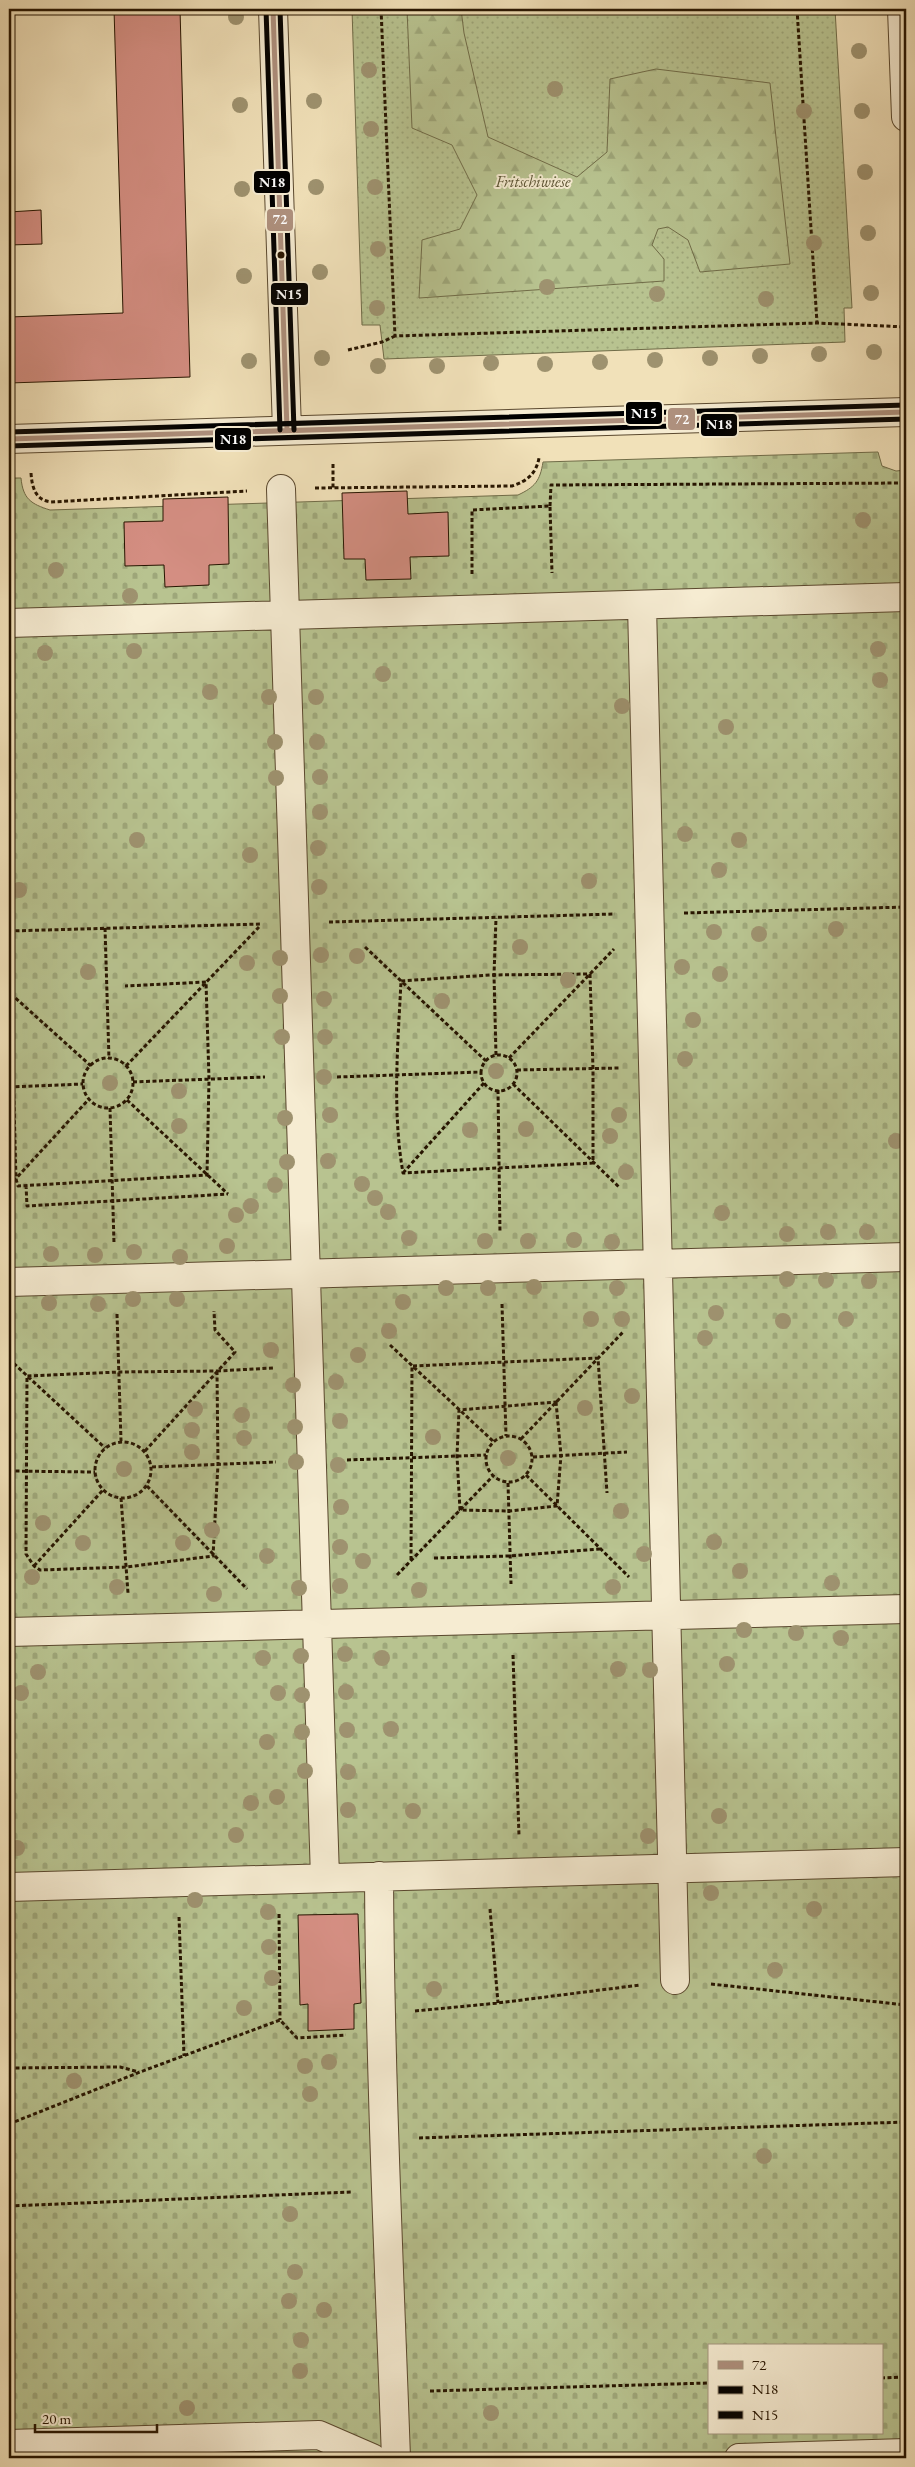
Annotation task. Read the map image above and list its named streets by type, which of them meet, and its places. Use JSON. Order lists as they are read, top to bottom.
{
  "parks": ["Fritschiwiese"],
  "lines": ["transit line 72", "transit line N18", "transit line N15"],
  "legend": ["72", "N18", "N15"],
  "scale_bar": "20 m"
}
